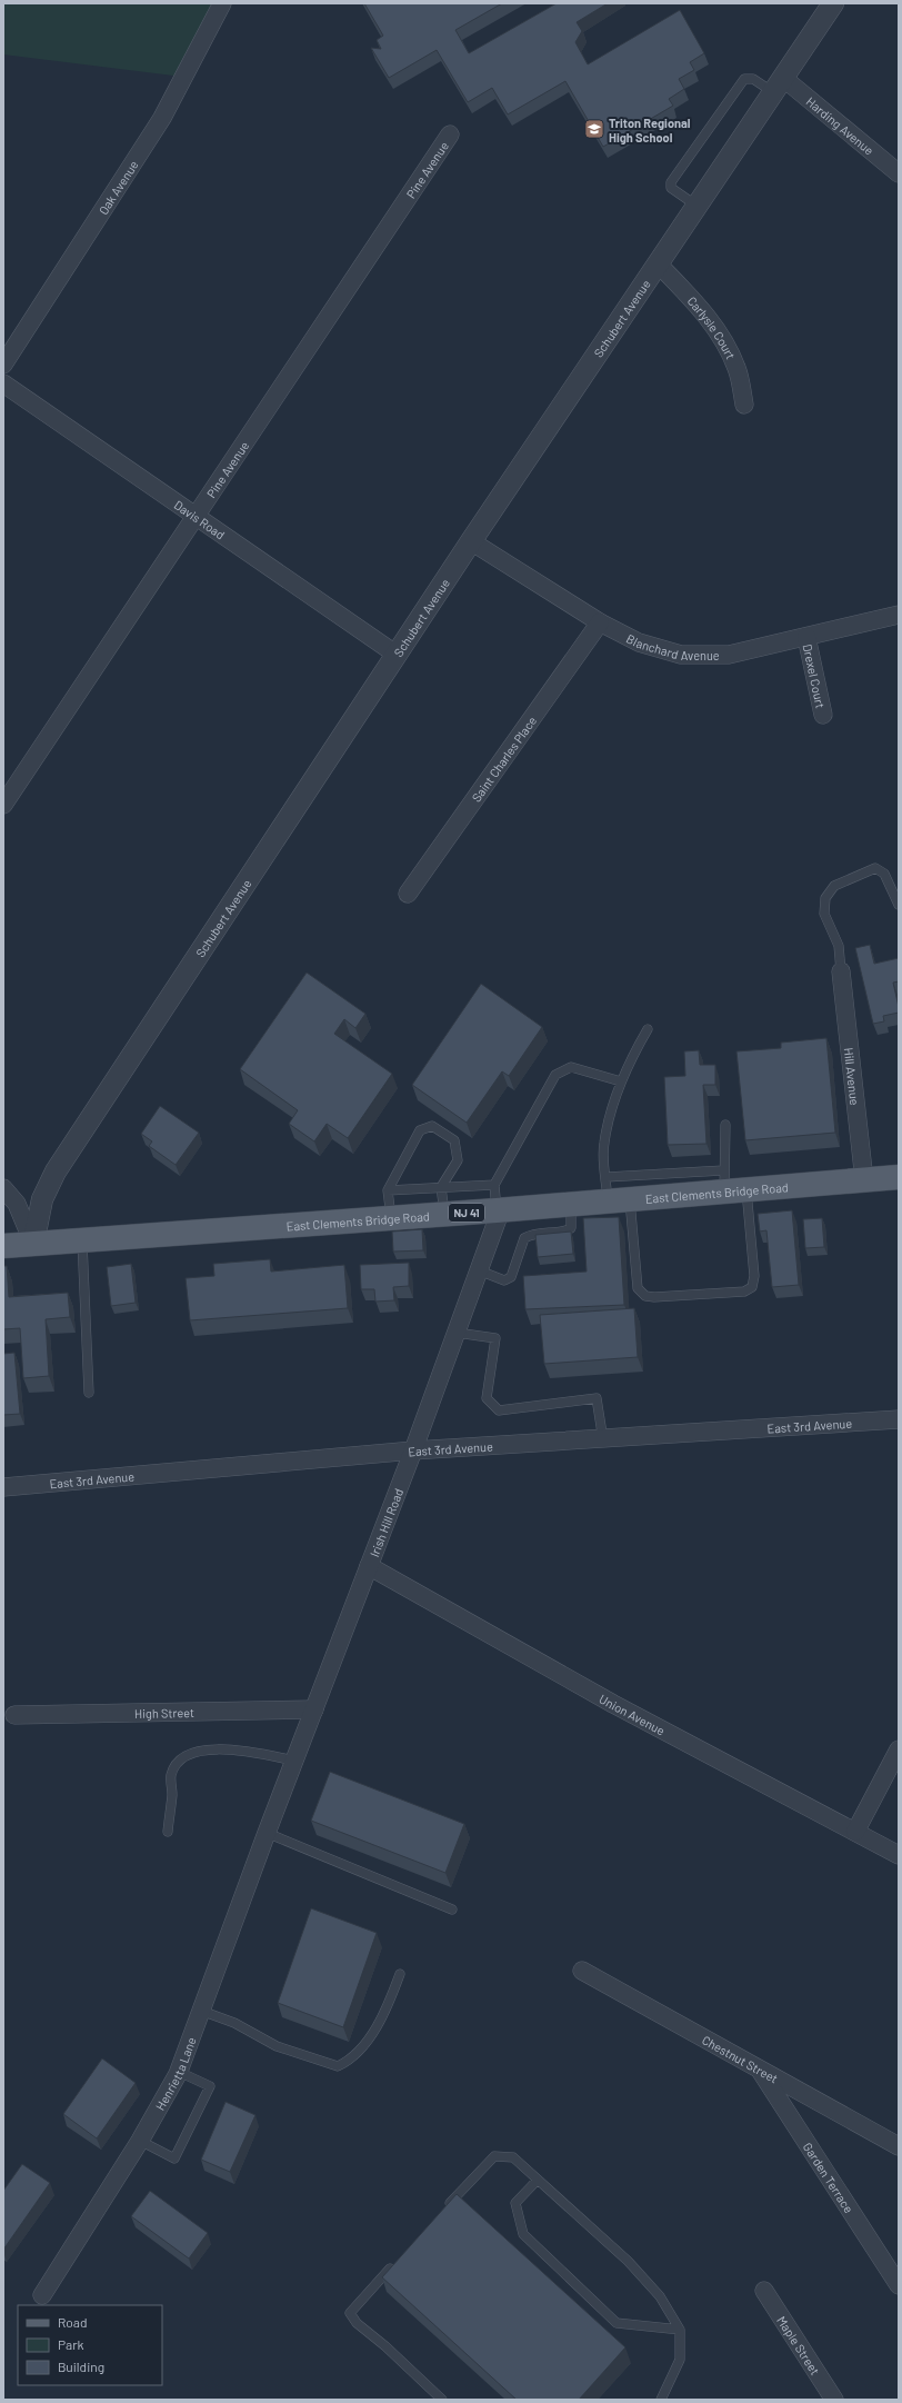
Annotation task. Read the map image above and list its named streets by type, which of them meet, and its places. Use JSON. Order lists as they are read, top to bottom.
{
  "streets": {
    "main road": ["East Clements Bridge Road", "NJ 41"],
    "street": [
      "Harding Avenue",
      "Pine Avenue",
      "Oak Avenue",
      "Schubert Avenue",
      "Carlysle Court",
      "Davis Road",
      "Blanchard Avenue",
      "Drexel Court",
      "Saint Charles Place",
      "Hill Avenue",
      "East 3rd Avenue",
      "Irish Hill Road",
      "High Street",
      "Union Avenue",
      "Chestnut Street",
      "Henrietta Lane",
      "Garden Terrace",
      "Maple Street"
    ]
  },
  "crossings": [
    ["Harding Avenue", "Schubert Avenue"],
    ["Pine Avenue", "Davis Road"],
    ["Schubert Avenue", "Carlysle Court"],
    ["Schubert Avenue", "Davis Road"],
    ["Schubert Avenue", "Blanchard Avenue"],
    ["Schubert Avenue", "East Clements Bridge Road"],
    ["Blanchard Avenue", "Drexel Court"],
    ["Blanchard Avenue", "Saint Charles Place"],
    ["Hill Avenue", "East Clements Bridge Road"],
    ["East Clements Bridge Road", "Irish Hill Road"],
    ["East 3rd Avenue", "Irish Hill Road"],
    ["Irish Hill Road", "High Street"],
    ["Irish Hill Road", "Union Avenue"],
    ["Irish Hill Road", "Henrietta Lane"],
    ["Chestnut Street", "Garden Terrace"]
  ],
  "places": {
    "school or university": ["Triton Regional High School"]
  },
  "legend": ["Road", "Park", "Building"]
}
